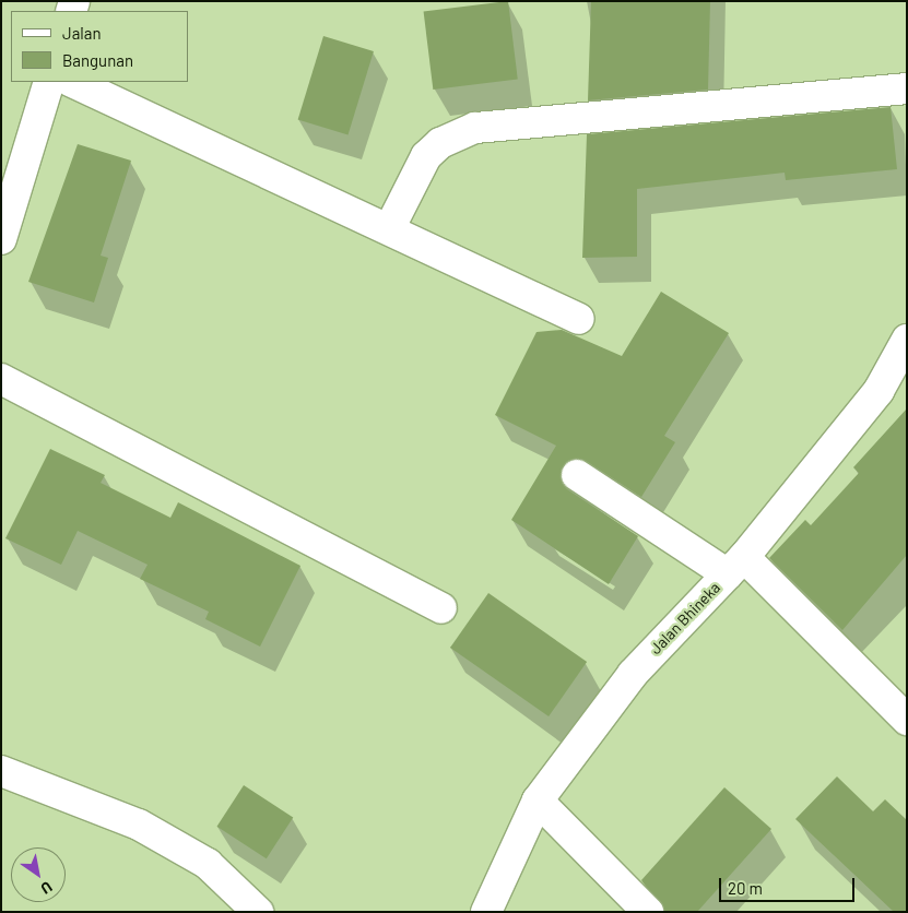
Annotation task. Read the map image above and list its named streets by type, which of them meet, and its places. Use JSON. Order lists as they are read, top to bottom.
{
  "streets": {
    "street": ["Jalan Bhineka"]
  },
  "legend": ["Jalan", "Bangunan"],
  "scale_bar": "20 m",
  "north": "bottom right"
}
